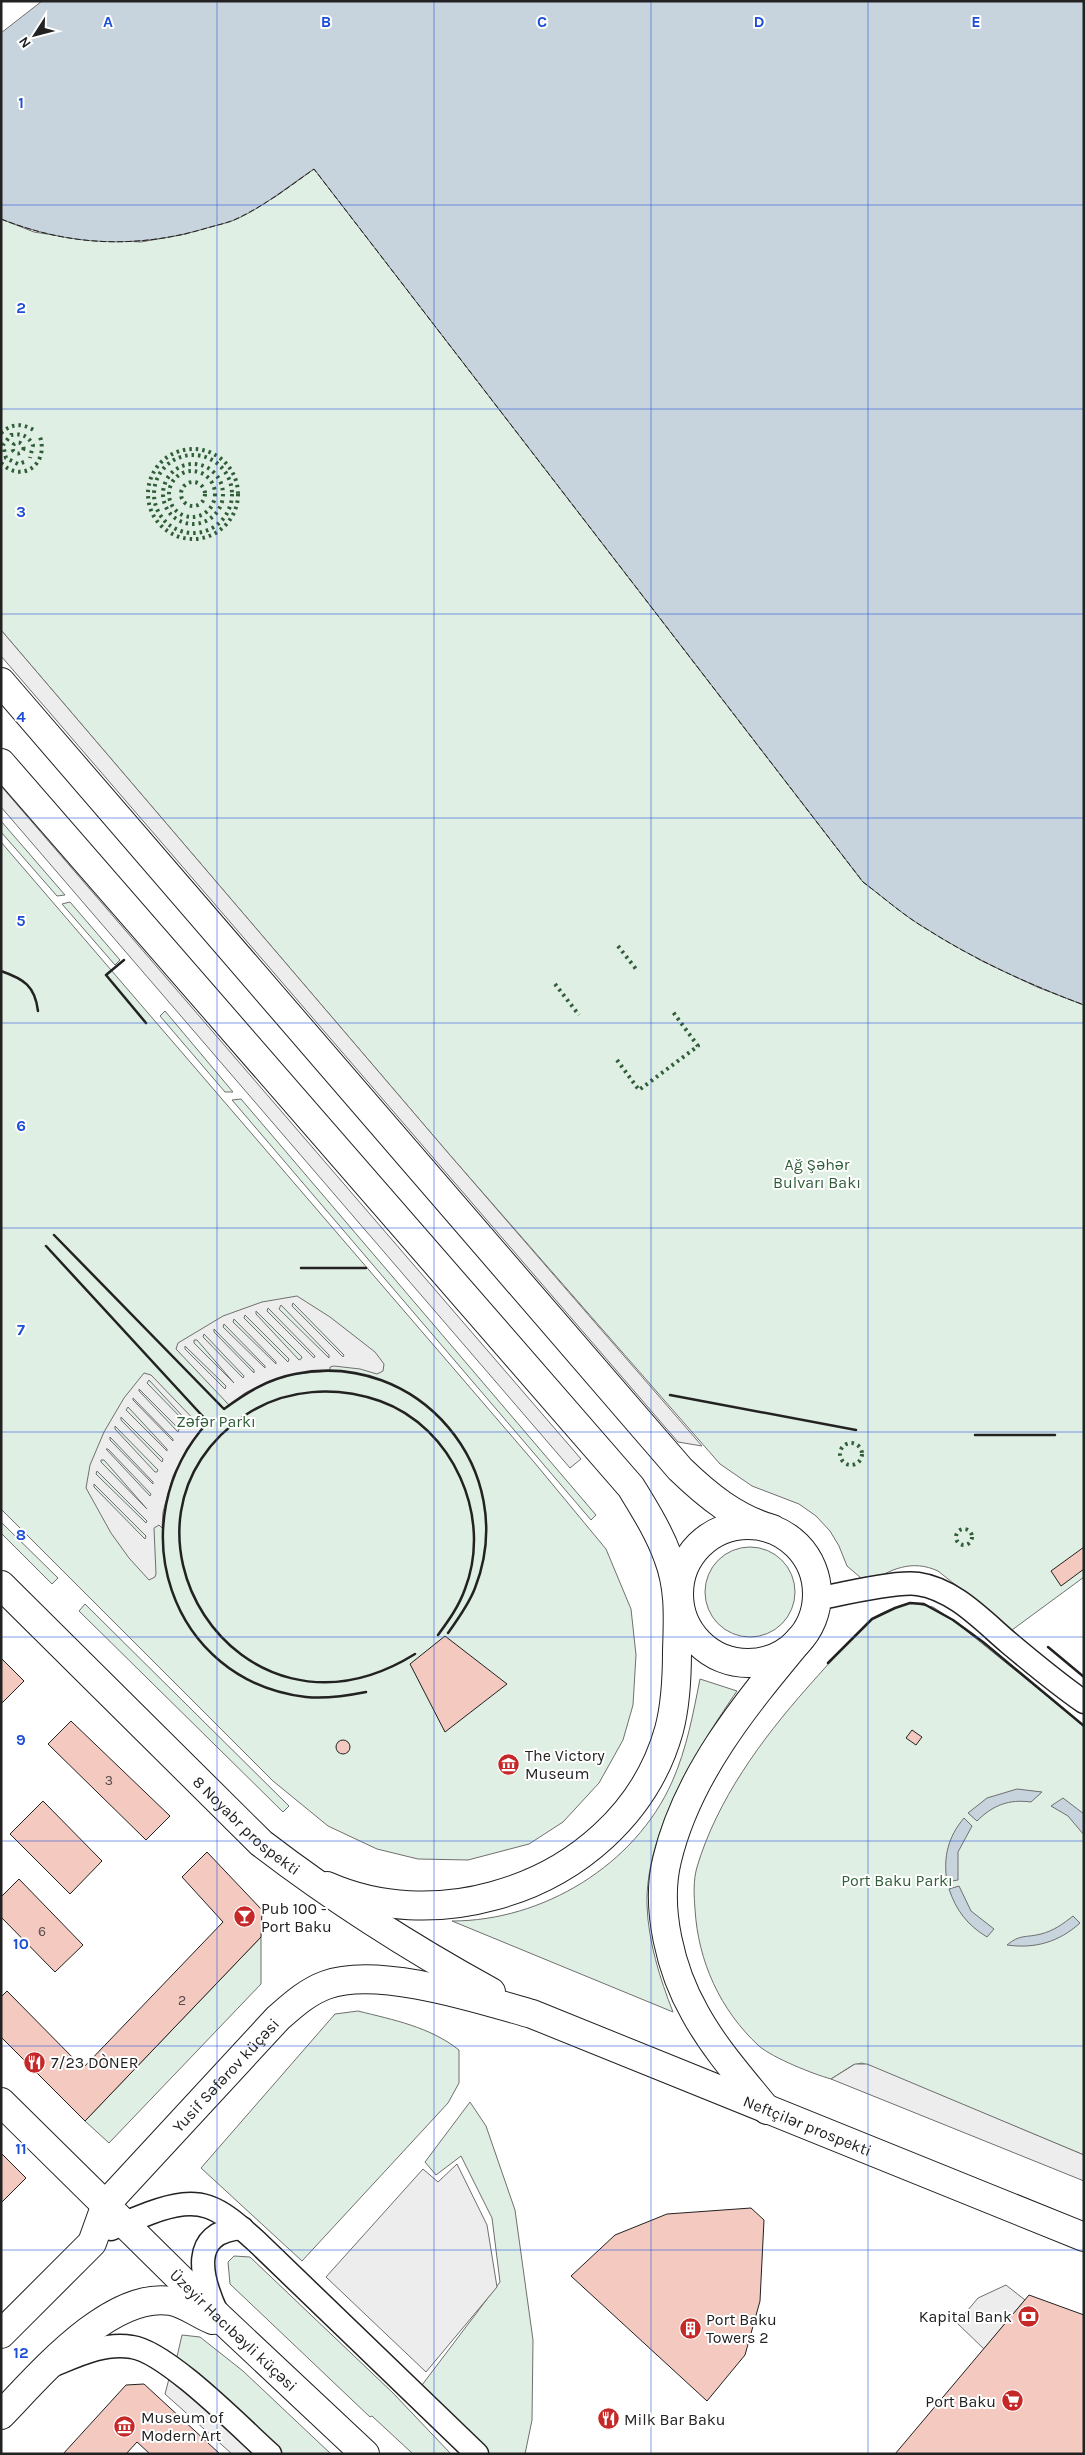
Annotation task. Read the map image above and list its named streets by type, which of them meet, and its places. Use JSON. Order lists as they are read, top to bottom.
{
  "streets": {
    "main road": [
      "8 Noyabr prospekti",
      "Yusif Səfərov küçəsi",
      "Neftçilər prospekti",
      "Üzeyir Hacıbəyli küçəsi"
    ]
  },
  "crossings": [
    ["8 Noyabr prospekti", "Yusif Səfərov küçəsi"],
    ["8 Noyabr prospekti", "Neftçilər prospekti"],
    ["Yusif Səfərov küçəsi", "Neftçilər prospekti"],
    ["Yusif Səfərov küçəsi", "Üzeyir Hacıbəyli küçəsi"]
  ],
  "parks": ["Ağ Şəhər Bulvarı Bakı", "Zəfər Parkı", "Port Baku Parkı"],
  "places": {
    "museum": ["The Victory Museum", "Museum of Modern Art"],
    "bar": ["Pub 100 - Port Baku"],
    "restaurant": ["7/23 DÒNER", "Milk Bar Baku"],
    "bank": ["Kapital Bank"],
    "building": ["Port Baku Towers 2"],
    "supermarket": ["Port Baku"]
  },
  "house_numbers": ["3", "6", "2"],
  "north": "bottom left",
  "grid": {
    "columns": [
      "A",
      "B",
      "C",
      "D",
      "E"
    ],
    "rows": [
      "1",
      "2",
      "3",
      "4",
      "5",
      "6",
      "7",
      "8",
      "9",
      "10",
      "11",
      "12"
    ]
  }
}
